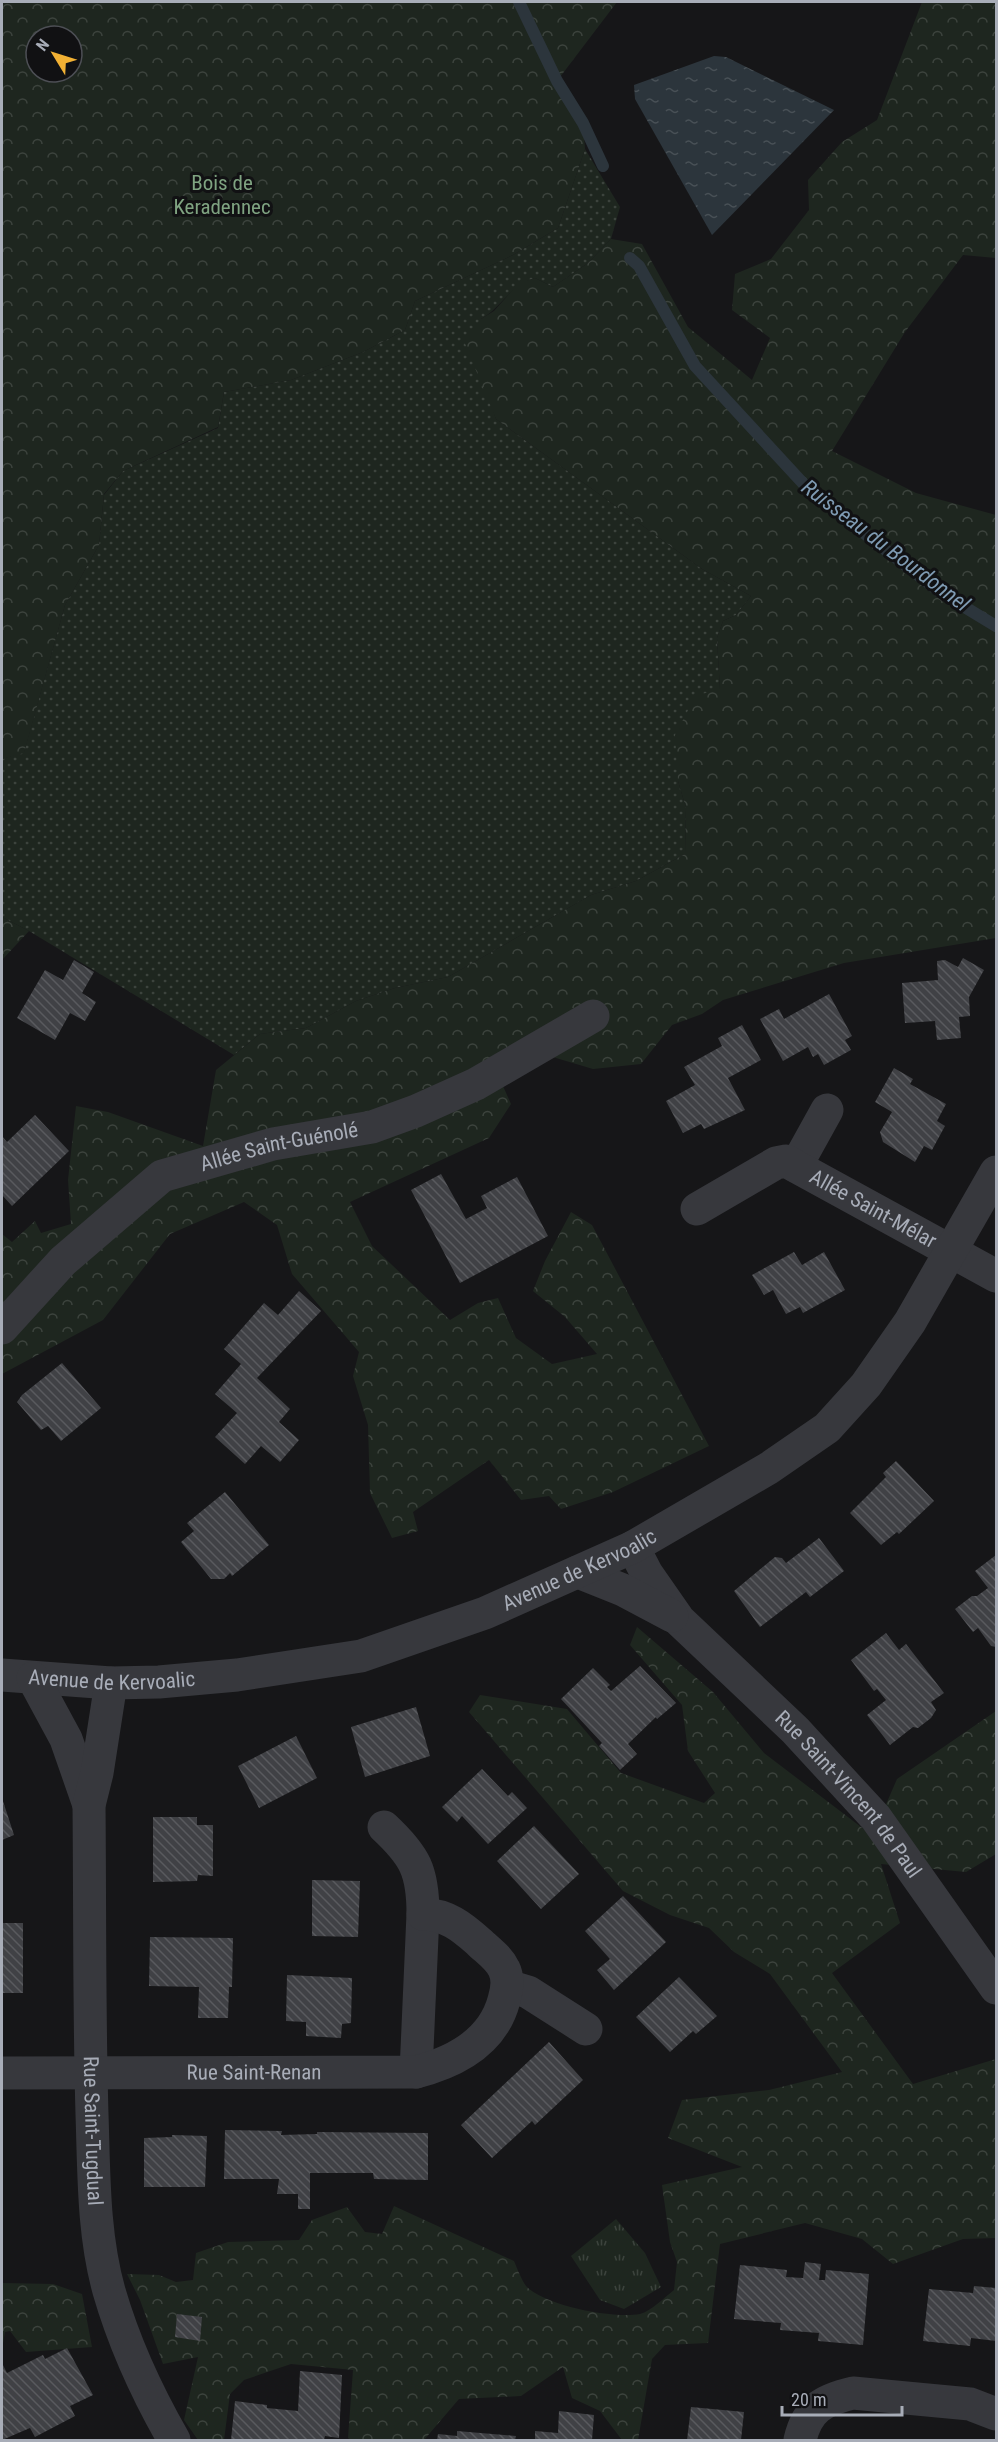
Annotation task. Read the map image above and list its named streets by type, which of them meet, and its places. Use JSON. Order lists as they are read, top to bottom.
{
  "streets": {
    "street": [
      "Allée Saint-Guénolé",
      "Allée Saint-Mélar",
      "Avenue de Kervoalic",
      "Rue Saint-Vincent de Paul",
      "Rue Saint-Renan",
      "Rue Saint-Tugdual"
    ]
  },
  "crossings": [
    ["Allée Saint-Mélar", "Avenue de Kervoalic"],
    ["Avenue de Kervoalic", "Rue Saint-Vincent de Paul"],
    ["Avenue de Kervoalic", "Rue Saint-Tugdual"],
    ["Rue Saint-Renan", "Rue Saint-Tugdual"]
  ],
  "water": ["Ruisseau du Bourdonnel"],
  "parks": ["Bois de Keradennec"],
  "scale_bar": "20 m",
  "north": "top left"
}
